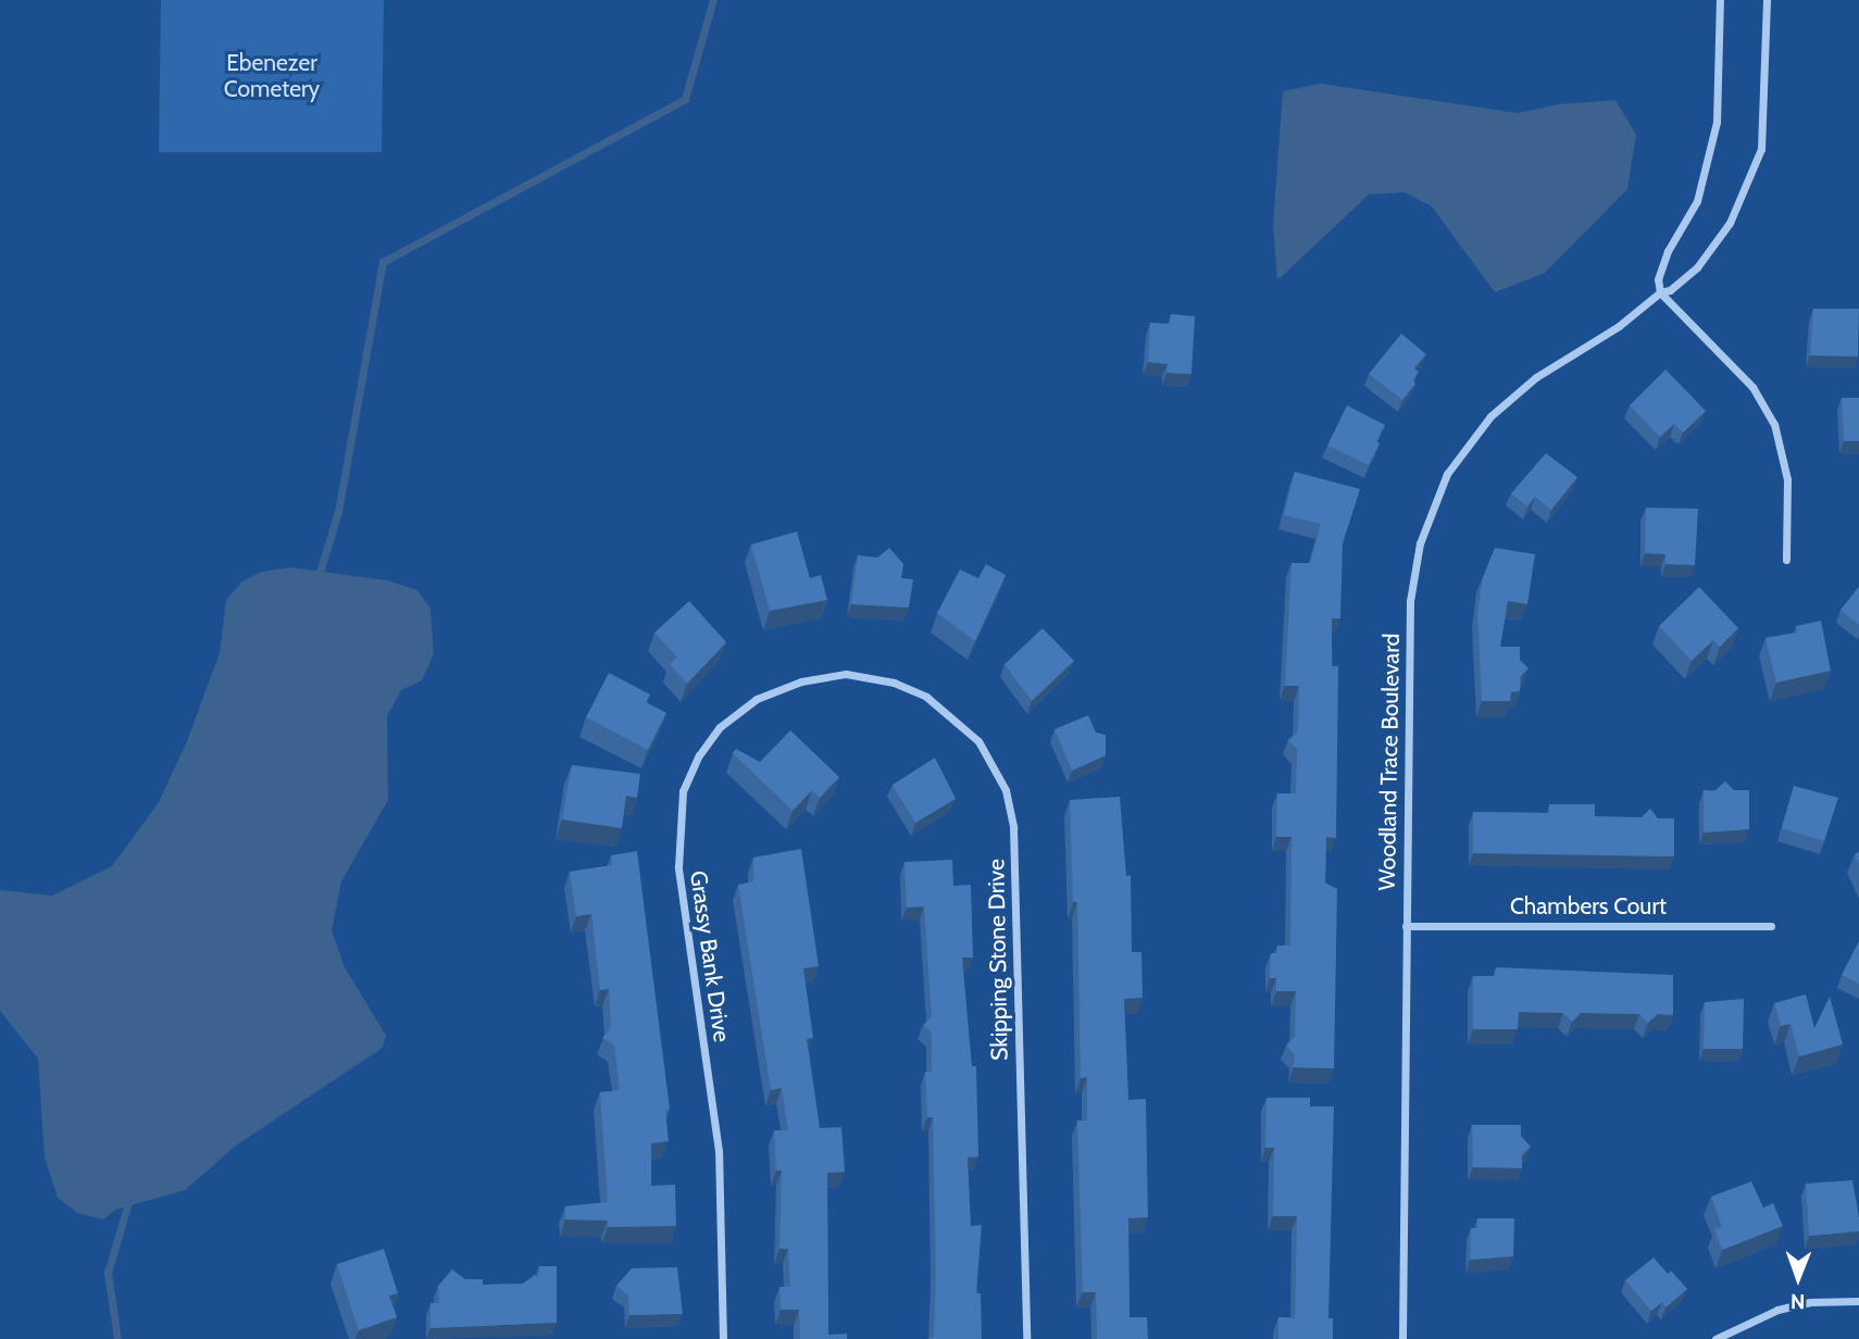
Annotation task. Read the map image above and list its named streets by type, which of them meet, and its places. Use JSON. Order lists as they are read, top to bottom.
{
  "streets": {
    "street": [
      "Woodland Trace Boulevard",
      "Chambers Court",
      "Grassy Bank Drive",
      "Skipping Stone Drive"
    ]
  },
  "crossings": [
    ["Woodland Trace Boulevard", "Chambers Court"],
    ["Grassy Bank Drive", "Skipping Stone Drive"]
  ],
  "parks": ["Ebenezer Cometery"],
  "north": "bottom"
}
